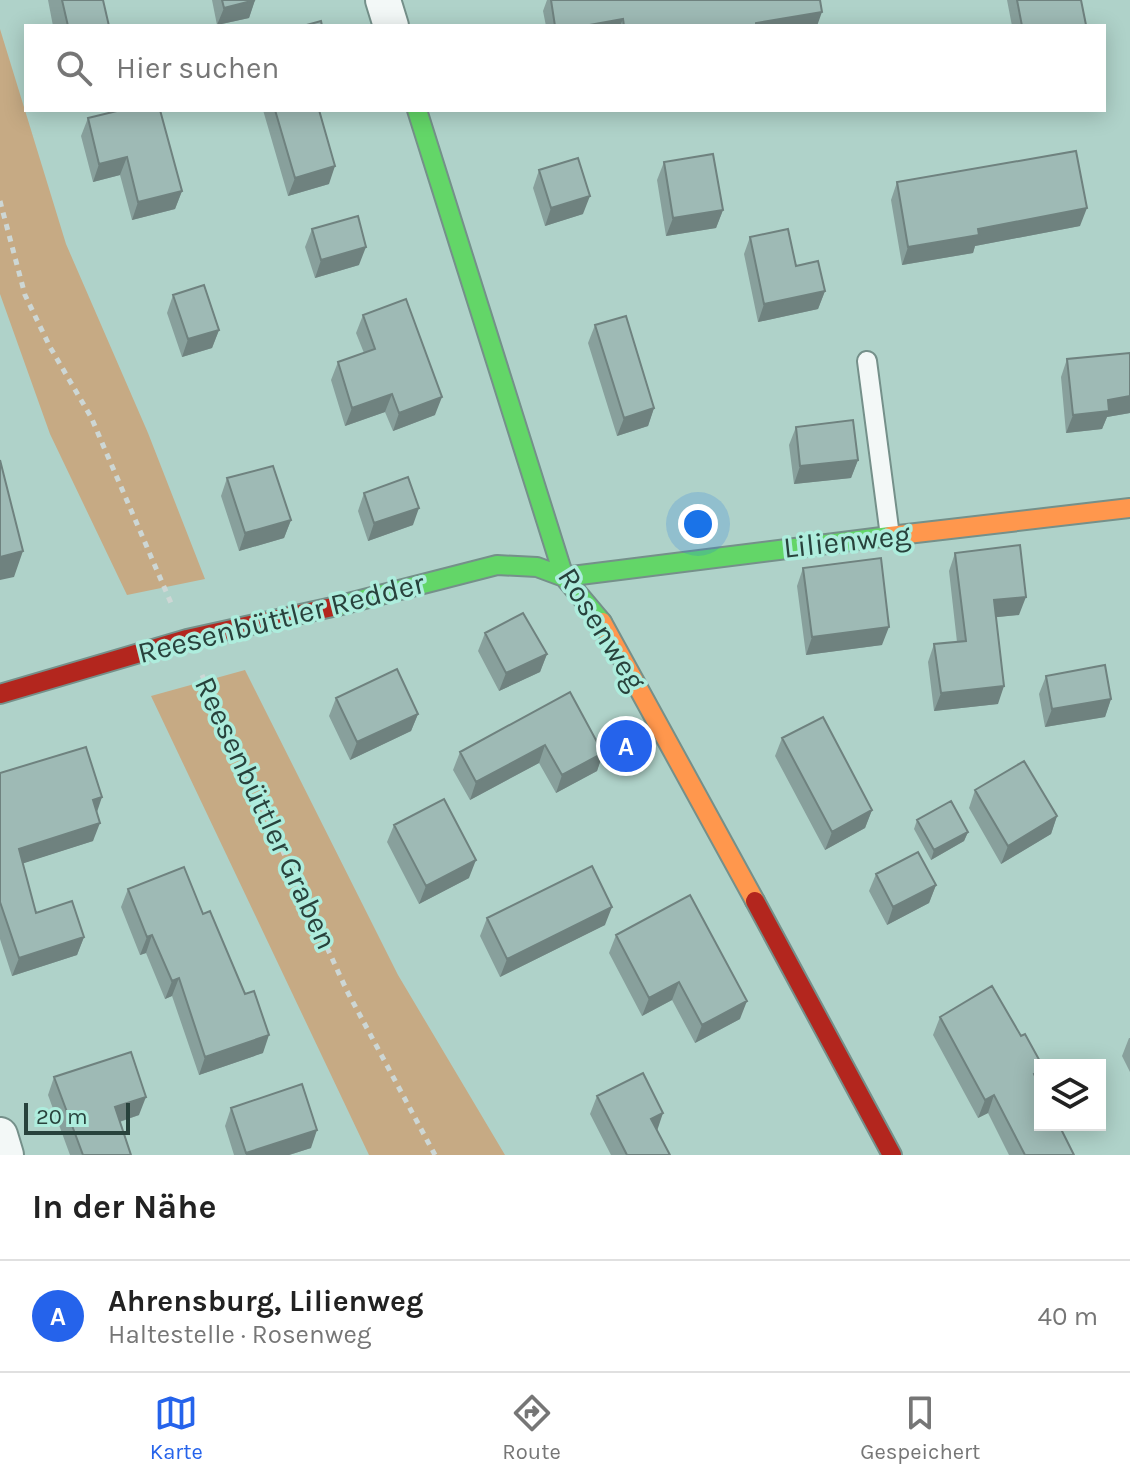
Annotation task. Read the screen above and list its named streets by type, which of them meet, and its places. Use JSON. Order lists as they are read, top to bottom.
{
  "streets": {
    "street": ["Lilienweg", "Reesenbüttler Redder", "Rosenweg"],
    "path": ["Reesenbüttler Graben"]
  },
  "crossings": [
    ["Lilienweg", "Reesenbüttler Redder"],
    ["Lilienweg", "Rosenweg"],
    ["Reesenbüttler Redder", "Rosenweg"],
    ["Reesenbüttler Redder", "Reesenbüttler Graben"]
  ],
  "scale_bar": "20 m",
  "page": {
    "search": "Hier suchen",
    "pins": "A",
    "scale": "20 m",
    "heading": "In der Nähe",
    "list": [
      {
        "mark": "A",
        "name": "Ahrensburg, Lilienweg",
        "note": "Haltestelle · Rosenweg",
        "value": "40 m"
      }
    ],
    "nav": ["Karte", "Route", "Gespeichert"]
  }
}
